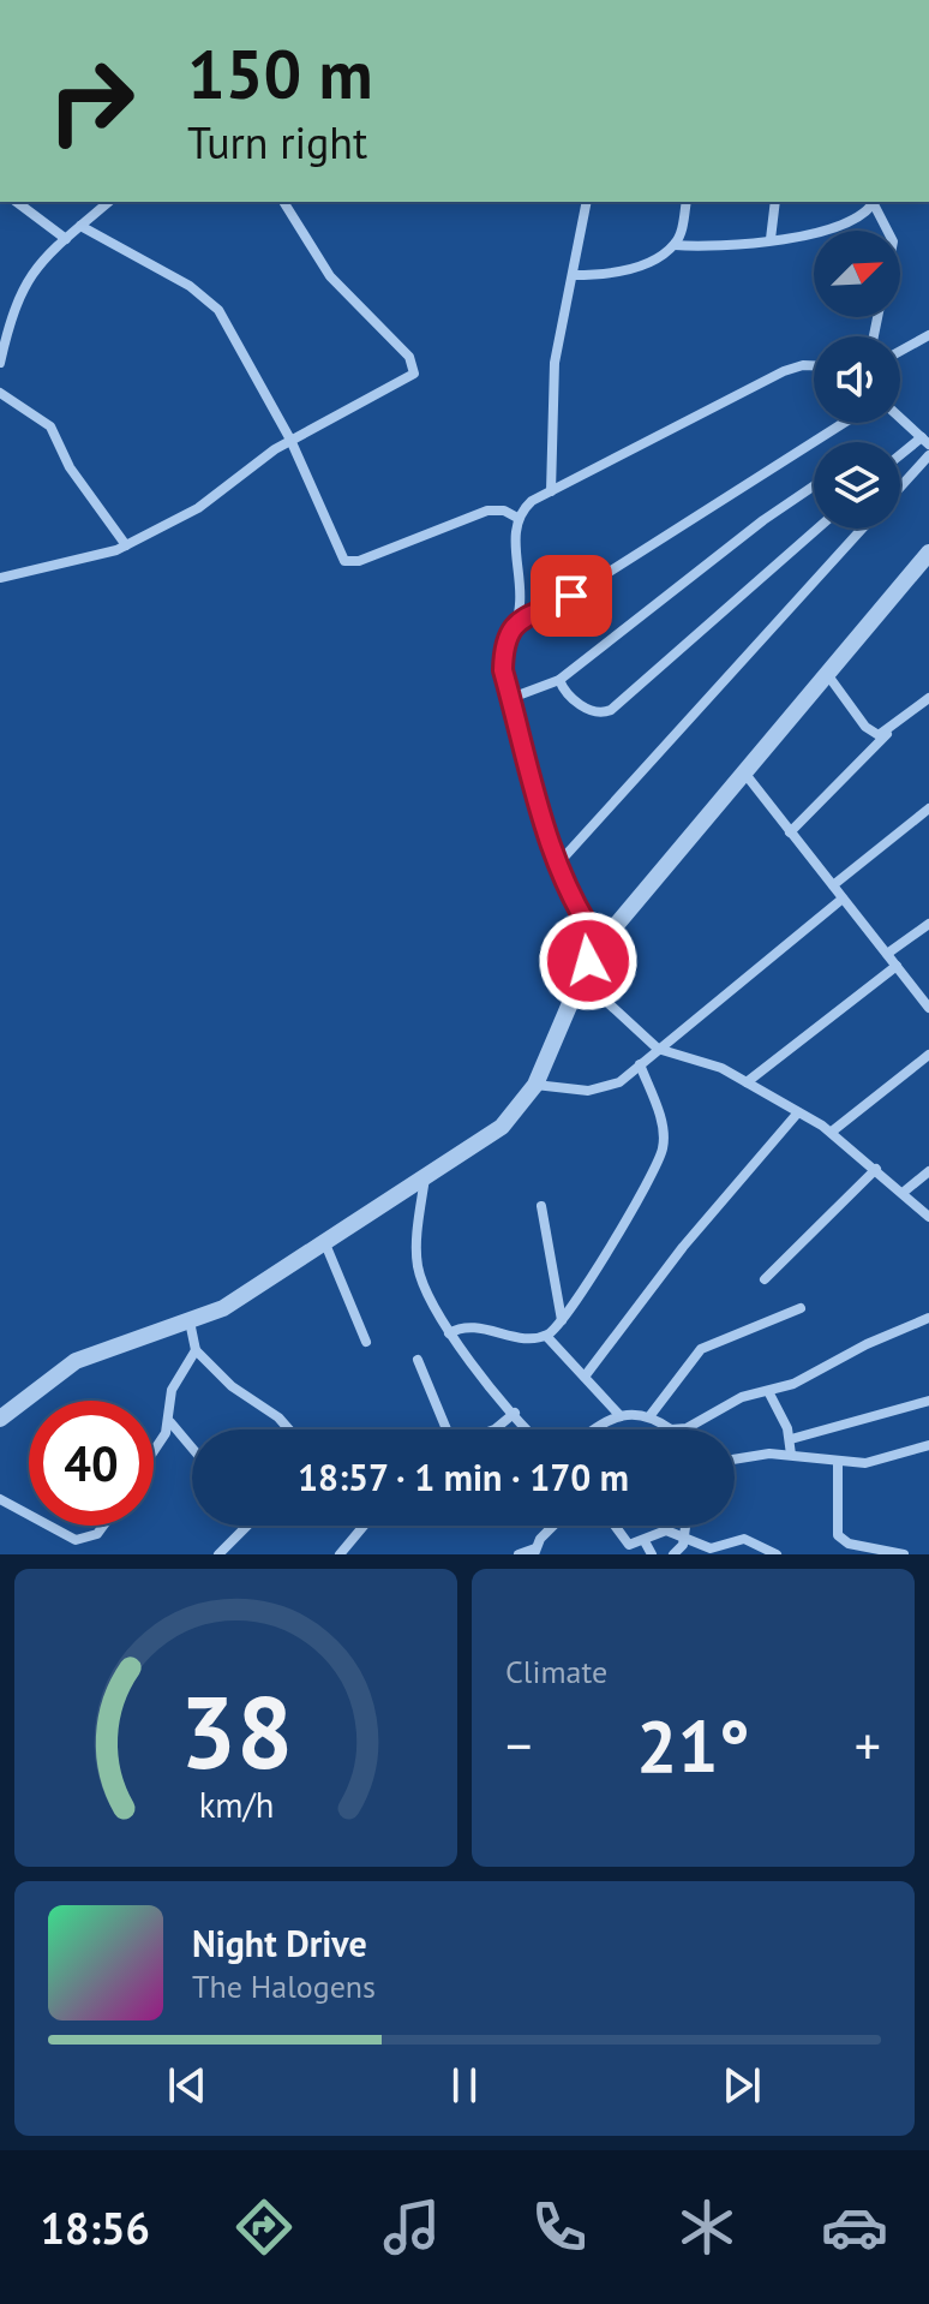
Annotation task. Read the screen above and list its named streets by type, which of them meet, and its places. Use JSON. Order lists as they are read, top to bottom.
{
  "north": "top right",
  "page": {
    "turn": ["150 m", "Turn right"],
    "limit": "40",
    "trip": "18:57 · 1 min · 170 m",
    "tile": "Climate",
    "heat": ["−", "21°", "+"],
    "song": ["Night Drive", "The Halogens"],
    "tabs": "18:56",
    "gauge": ["38", "km/h"]
  }
}
